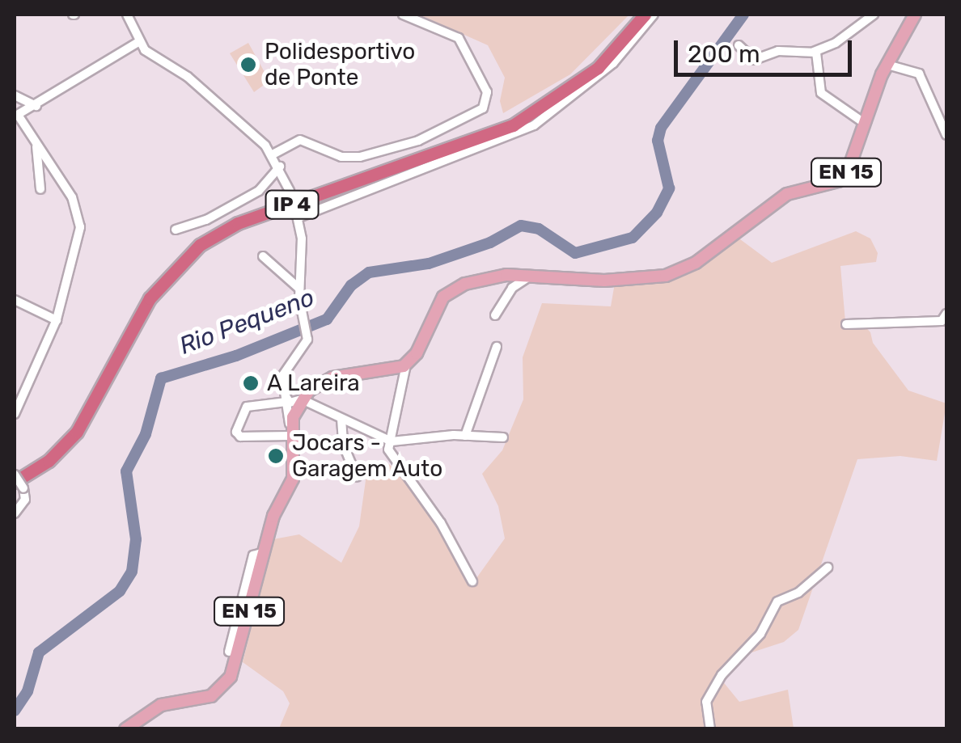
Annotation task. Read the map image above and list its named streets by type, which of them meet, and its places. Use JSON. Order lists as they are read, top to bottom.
{
  "streets": {
    "highway": ["IP 4"],
    "main road": ["EN 15"]
  },
  "water": ["Rio Pequeno"],
  "places": ["Polidesportivo de Ponte", "A Lareira", "Jocars - Garagem Auto"],
  "scale_bar": "200 m"
}
